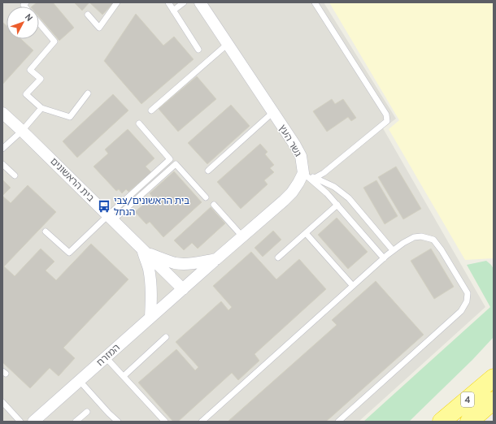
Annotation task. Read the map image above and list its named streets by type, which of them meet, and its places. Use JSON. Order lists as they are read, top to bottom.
{
  "streets": {
    "highway": ["4"],
    "street": ["גשר העץ", "בית הראשונים", "המזרח"]
  },
  "crossings": [
    ["בית הראשונים", "המזרח"]
  ],
  "places": {
    "bus stop": ["בית הראשונים/צבי הנחל"]
  },
  "north": "top right"
}
